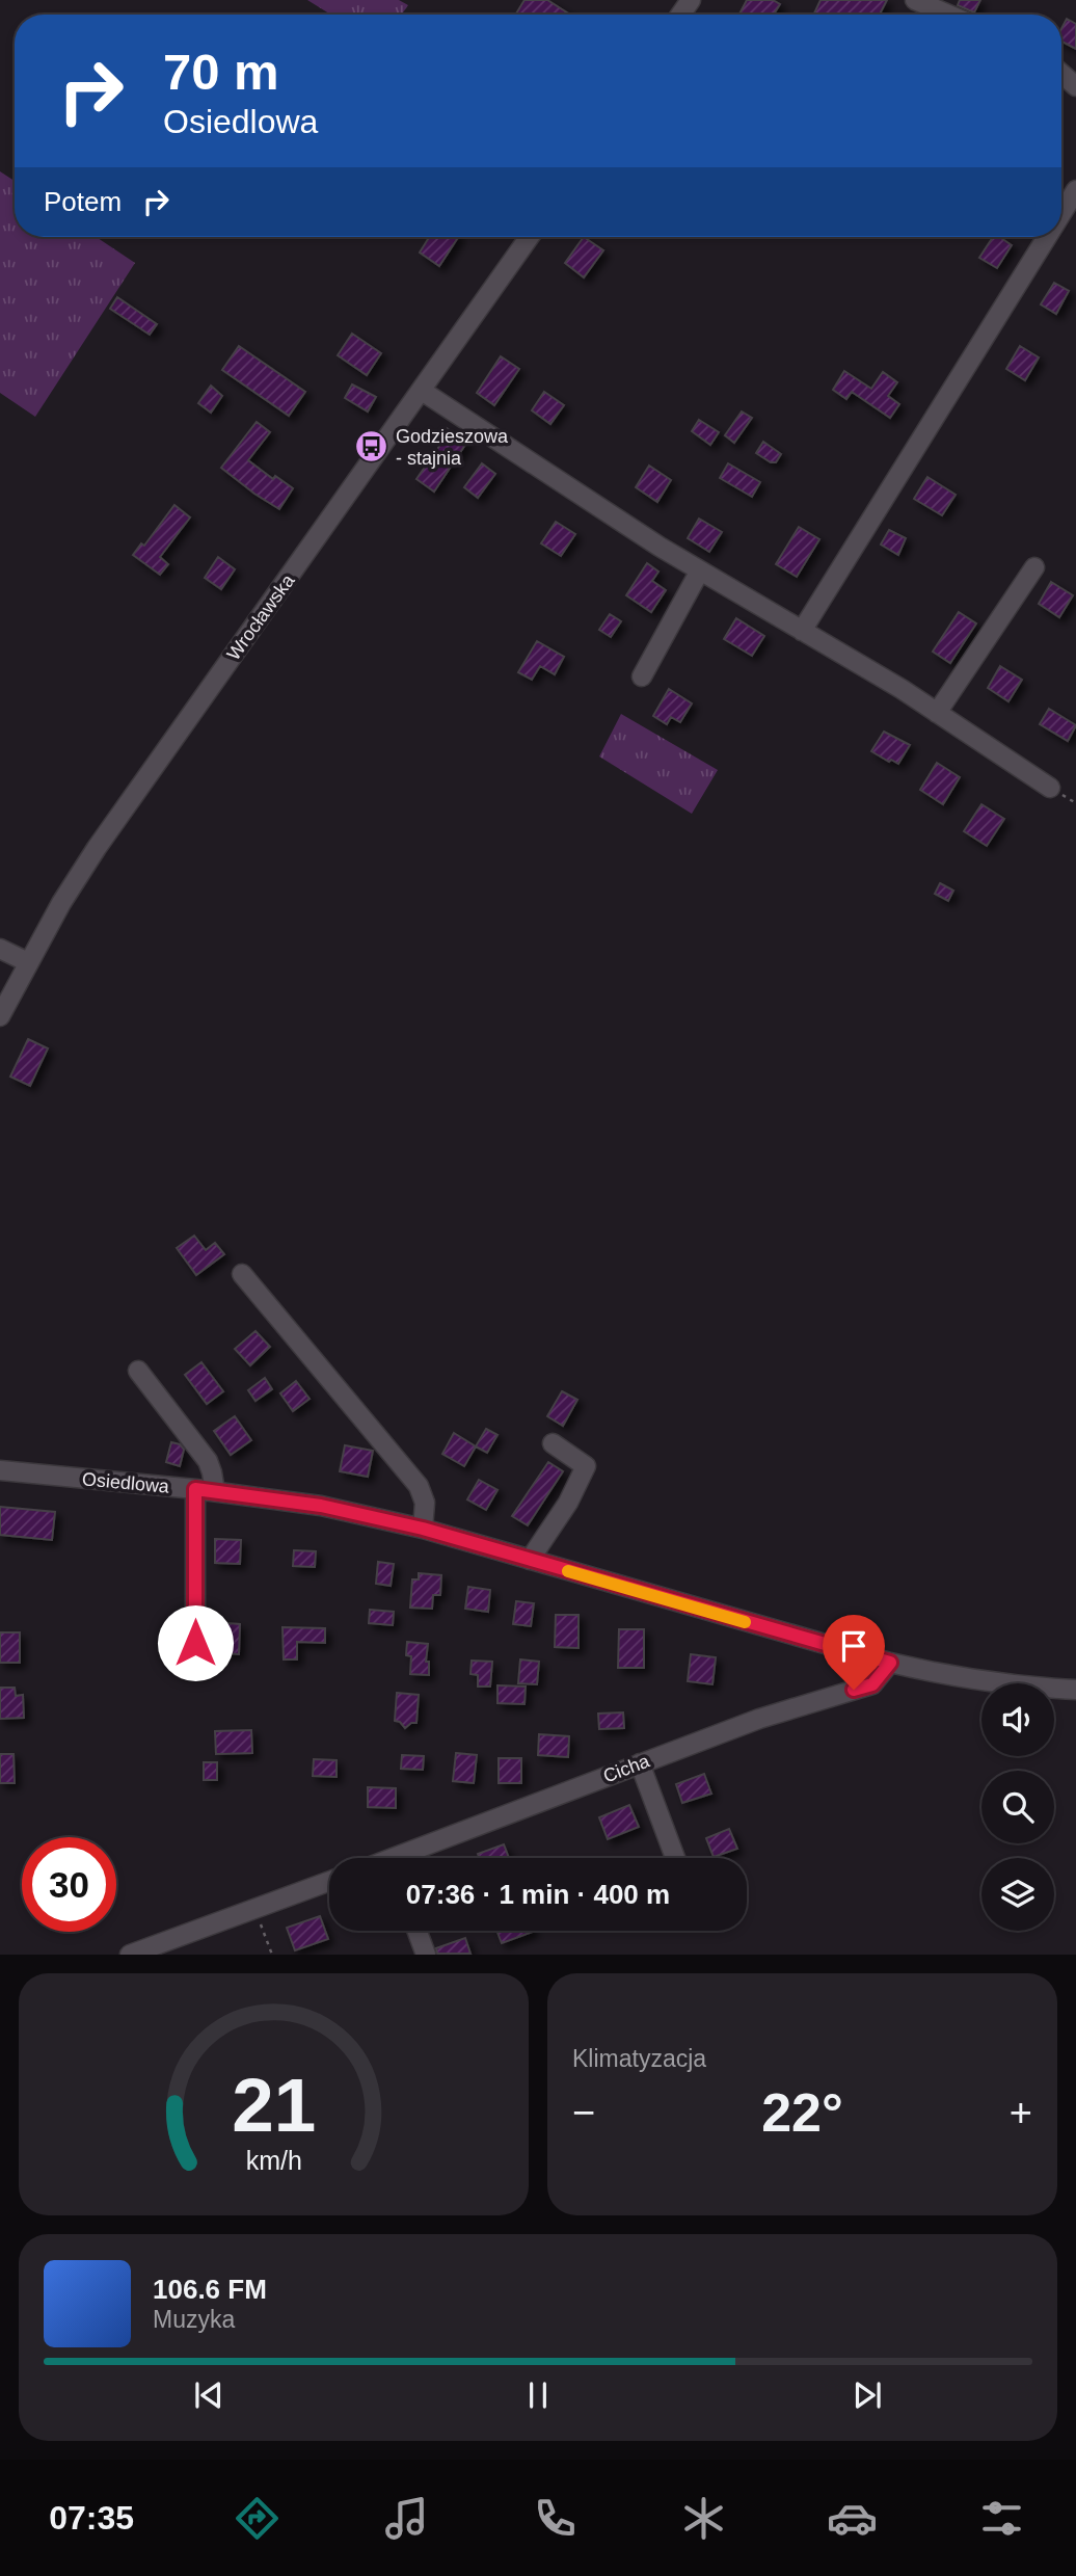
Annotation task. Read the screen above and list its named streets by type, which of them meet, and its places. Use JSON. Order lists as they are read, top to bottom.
{
  "streets": {
    "street": ["Wrocławska", "Osiedlowa", "Cicha"]
  },
  "crossings": [
    ["Osiedlowa", "Cicha"]
  ],
  "places": {
    "bus stop": ["Godzieszowa - stajnia"]
  },
  "page": {
    "turn": ["70 m", "Osiedlowa"],
    "then": "Potem",
    "limit": "30",
    "trip": "07:36 · 1 min · 400 m",
    "tile": "Klimatyzacja",
    "heat": ["−", "22°", "+"],
    "song": ["106.6 FM", "Muzyka"],
    "tabs": "07:35",
    "gauge": ["21", "km/h"]
  }
}
